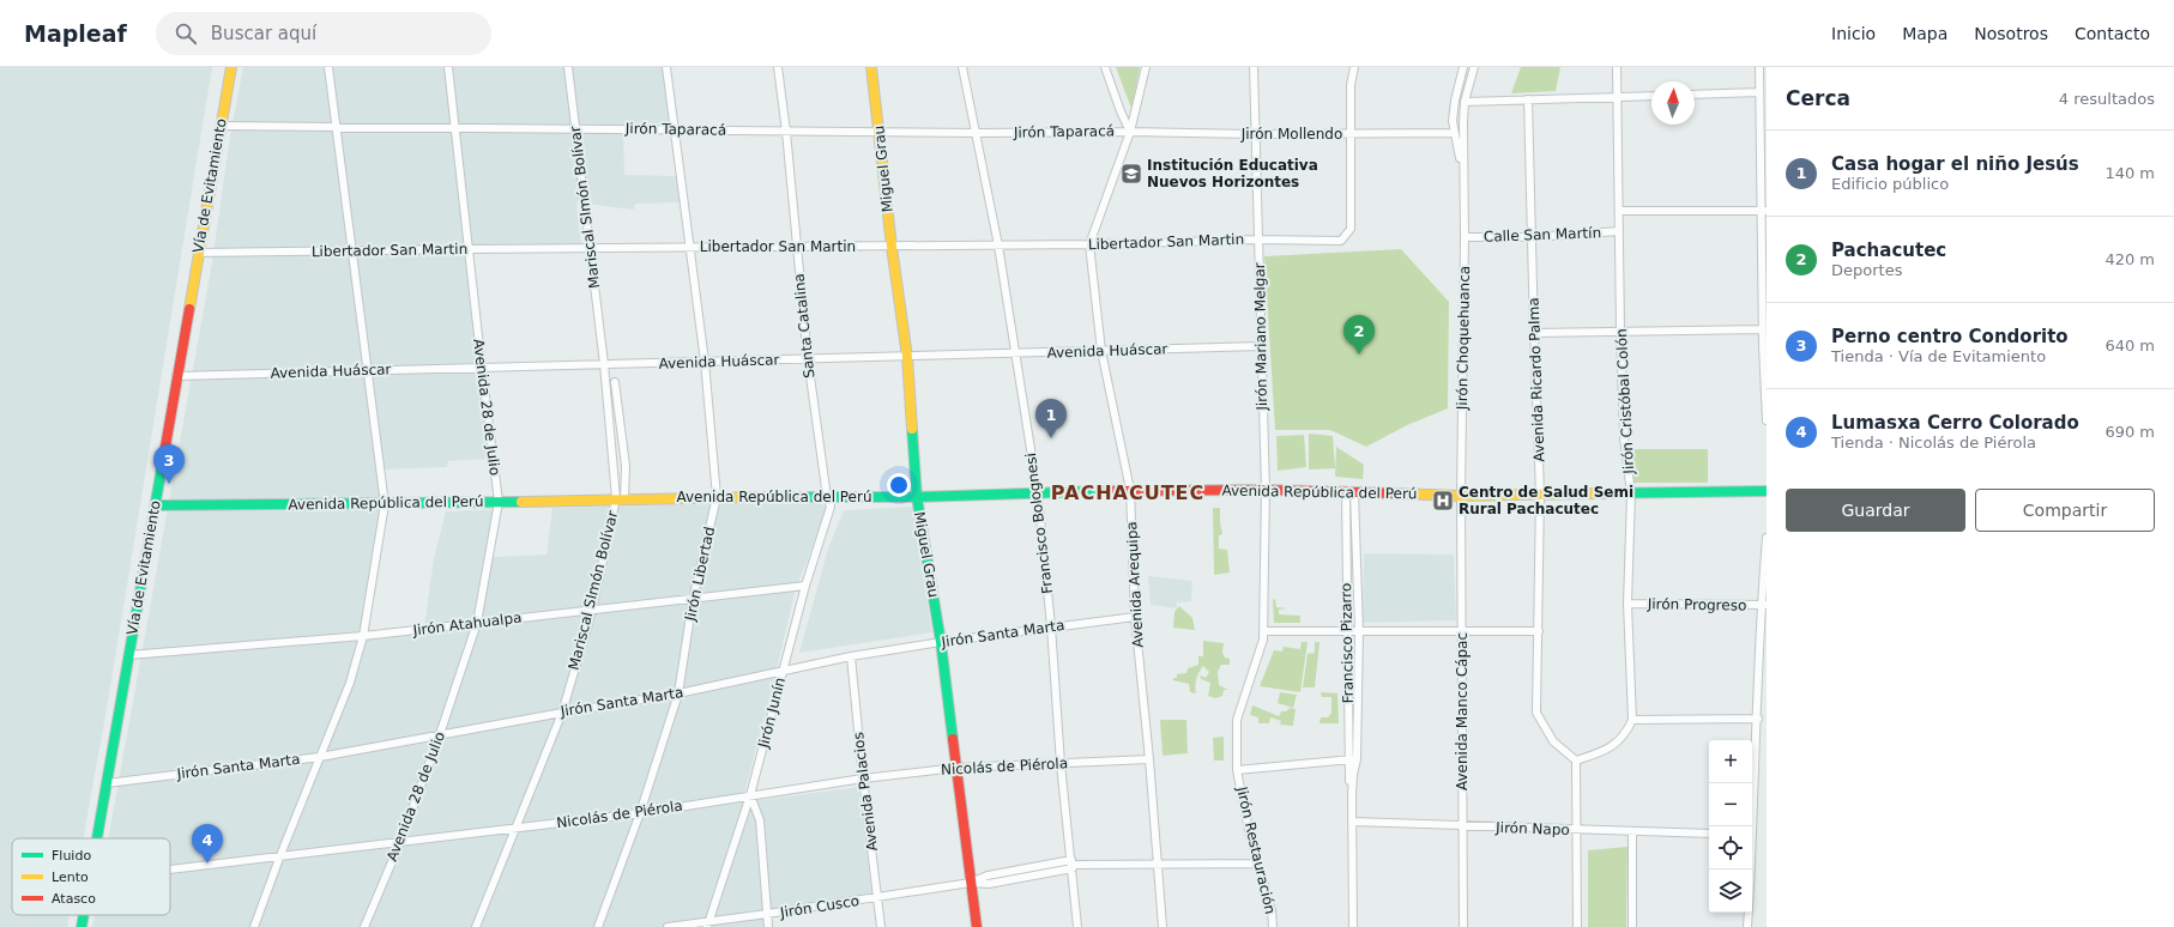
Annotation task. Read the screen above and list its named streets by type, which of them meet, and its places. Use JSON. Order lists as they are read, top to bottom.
{
  "streets": {
    "main road": ["Miguel Grau", "Vía de Evitamiento", "Avenida República del Perú"],
    "street": [
      "Jirón Taparacá",
      "Jirón Mollendo",
      "Mariscal SImón Bolívar",
      "Calle San Martín",
      "Libertador San Martin",
      "Santa Catalina",
      "Jirón Mariano Melgar",
      "Jirón Choquehuanca",
      "Avenida Huáscar",
      "Avenida Ricardo Palma",
      "Jirón Cristóbal Colón",
      "Avenida 28 de Julio",
      "Francisco Bolognesi",
      "Jirón Libertad",
      "Avenida Arequipa",
      "Jirón Progreso",
      "Jirón Atahualpa",
      "Jirón Santa Marta",
      "Francisco Pizarro",
      "Avenida Manco Cápac",
      "Jirón Junín",
      "Nicolás de Piérola",
      "Avenida Palacios",
      "Jirón Napo",
      "Jirón Restauración",
      "Jirón Cusco"
    ]
  },
  "crossings": [
    ["Jirón Taparacá", "Jirón Mollendo"],
    ["Jirón Taparacá", "Miguel Grau"],
    ["Jirón Taparacá", "Vía de Evitamiento"],
    ["Jirón Taparacá", "Mariscal SImón Bolívar"],
    ["Jirón Taparacá", "Santa Catalina"],
    ["Jirón Taparacá", "Avenida 28 de Julio"],
    ["Jirón Taparacá", "Francisco Bolognesi"],
    ["Jirón Taparacá", "Jirón Libertad"],
    ["Jirón Mollendo", "Libertador San Martin"],
    ["Jirón Mollendo", "Jirón Mariano Melgar"],
    ["Jirón Mollendo", "Jirón Choquehuanca"],
    ["Miguel Grau", "Libertador San Martin"],
    ["Miguel Grau", "Avenida Huáscar"],
    ["Miguel Grau", "Avenida República del Perú"],
    ["Miguel Grau", "Jirón Santa Marta"],
    ["Miguel Grau", "Nicolás de Piérola"],
    ["Miguel Grau", "Jirón Cusco"],
    ["Vía de Evitamiento", "Libertador San Martin"],
    ["Vía de Evitamiento", "Avenida Huáscar"],
    ["Vía de Evitamiento", "Avenida República del Perú"],
    ["Vía de Evitamiento", "Jirón Atahualpa"],
    ["Vía de Evitamiento", "Jirón Santa Marta"],
    ["Mariscal SImón Bolívar", "Libertador San Martin"],
    ["Mariscal SImón Bolívar", "Avenida Huáscar"],
    ["Mariscal SImón Bolívar", "Avenida República del Perú"],
    ["Mariscal SImón Bolívar", "Jirón Atahualpa"],
    ["Mariscal SImón Bolívar", "Jirón Santa Marta"],
    ["Mariscal SImón Bolívar", "Nicolás de Piérola"],
    ["Calle San Martín", "Jirón Choquehuanca"],
    ["Calle San Martín", "Avenida Ricardo Palma"],
    ["Calle San Martín", "Jirón Cristóbal Colón"],
    ["Libertador San Martin", "Santa Catalina"],
    ["Libertador San Martin", "Jirón Mariano Melgar"],
    ["Libertador San Martin", "Avenida 28 de Julio"],
    ["Libertador San Martin", "Francisco Bolognesi"],
    ["Libertador San Martin", "Jirón Libertad"],
    ["Libertador San Martin", "Avenida Arequipa"],
    ["Santa Catalina", "Avenida Huáscar"],
    ["Santa Catalina", "Avenida República del Perú"],
    ["Santa Catalina", "Jirón Junín"],
    ["Jirón Mariano Melgar", "Avenida Huáscar"],
    ["Jirón Mariano Melgar", "Avenida República del Perú"],
    ["Jirón Mariano Melgar", "Jirón Restauración"],
    ["Jirón Choquehuanca", "Avenida República del Perú"],
    ["Jirón Choquehuanca", "Avenida Manco Cápac"],
    ["Avenida Huáscar", "Avenida 28 de Julio"],
    ["Avenida Huáscar", "Francisco Bolognesi"],
    ["Avenida Huáscar", "Jirón Libertad"],
    ["Avenida Huáscar", "Avenida Arequipa"],
    ["Avenida Ricardo Palma", "Avenida República del Perú"],
    ["Jirón Cristóbal Colón", "Avenida República del Perú"],
    ["Jirón Cristóbal Colón", "Jirón Progreso"],
    ["Avenida 28 de Julio", "Avenida República del Perú"],
    ["Avenida 28 de Julio", "Jirón Atahualpa"],
    ["Avenida 28 de Julio", "Jirón Santa Marta"],
    ["Avenida 28 de Julio", "Nicolás de Piérola"],
    ["Avenida República del Perú", "Francisco Bolognesi"],
    ["Avenida República del Perú", "Jirón Libertad"],
    ["Avenida República del Perú", "Avenida Arequipa"],
    ["Avenida República del Perú", "Francisco Pizarro"],
    ["Avenida República del Perú", "Avenida Manco Cápac"],
    ["Avenida República del Perú", "Jirón Junín"],
    ["Avenida República del Perú", "Jirón Restauración"],
    ["Francisco Bolognesi", "Jirón Santa Marta"],
    ["Francisco Bolognesi", "Nicolás de Piérola"],
    ["Francisco Bolognesi", "Jirón Cusco"],
    ["Jirón Libertad", "Jirón Atahualpa"],
    ["Jirón Libertad", "Jirón Santa Marta"],
    ["Jirón Libertad", "Nicolás de Piérola"],
    ["Avenida Arequipa", "Jirón Santa Marta"],
    ["Avenida Arequipa", "Nicolás de Piérola"],
    ["Avenida Arequipa", "Jirón Cusco"],
    ["Jirón Atahualpa", "Jirón Junín"],
    ["Jirón Santa Marta", "Jirón Junín"],
    ["Jirón Santa Marta", "Avenida Palacios"],
    ["Francisco Pizarro", "Jirón Napo"],
    ["Avenida Manco Cápac", "Jirón Napo"],
    ["Jirón Junín", "Nicolás de Piérola"],
    ["Jirón Junín", "Jirón Cusco"],
    ["Nicolás de Piérola", "Avenida Palacios"],
    ["Avenida Palacios", "Jirón Cusco"],
    ["Jirón Restauración", "Jirón Cusco"]
  ],
  "districts": ["PACHACUTEC"],
  "places": {
    "school or university": ["Institución Educativa Nuevos Horizontes"],
    "hospital": ["Centro de Salud Semi Rural Pachacutec"]
  },
  "legend": ["Fluido", "Lento", "Atasco"],
  "north": "top",
  "page": {
    "header": "Mapleaf",
    "search": "Buscar aquí",
    "nav": [
      "Inicio",
      "Mapa",
      "Nosotros",
      "Contacto"
    ],
    "heading": ["Cerca", "4 resultados"],
    "list": [
      {
        "mark": "1",
        "name": "Casa hogar el niño Jesús",
        "note": "Edificio público",
        "value": "140 m"
      },
      {
        "mark": "2",
        "name": "Pachacutec",
        "note": "Deportes",
        "value": "420 m"
      },
      {
        "mark": "3",
        "name": "Perno centro Condorito",
        "note": "Tienda · Vía de Evitamiento",
        "value": "640 m"
      },
      {
        "mark": "4",
        "name": "Lumasxa Cerro Colorado",
        "note": "Tienda · Nicolás de Piérola",
        "value": "690 m"
      }
    ],
    "pins": [
      "2",
      "1",
      "3",
      "4"
    ],
    "buttons": ["Guardar", "Compartir"],
    "map_buttons": ["+", "−"]
  }
}
